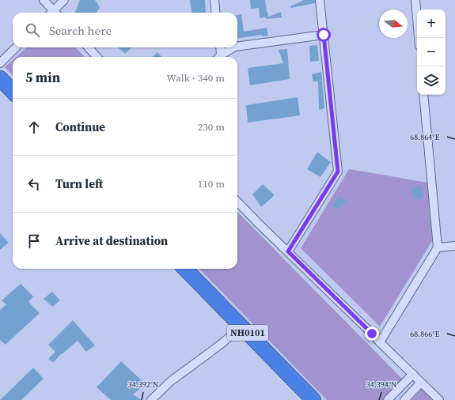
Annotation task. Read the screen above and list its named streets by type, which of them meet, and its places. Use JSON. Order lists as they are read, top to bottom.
{
  "streets": {
    "highway": ["NH0101"]
  },
  "north": "right",
  "page": {
    "map_buttons": ["+", "−"],
    "search": "Search here",
    "heading": ["5 min", "Walk · 340 m"],
    "list": [
      ["Continue", "230 m"],
      ["Turn left", "110 m"],
      "Arrive at destination"
    ]
  },
  "coordinates": [
    "68.864°E",
    "68.866°E",
    "34.392°N",
    "34.394°N"
  ]
}
